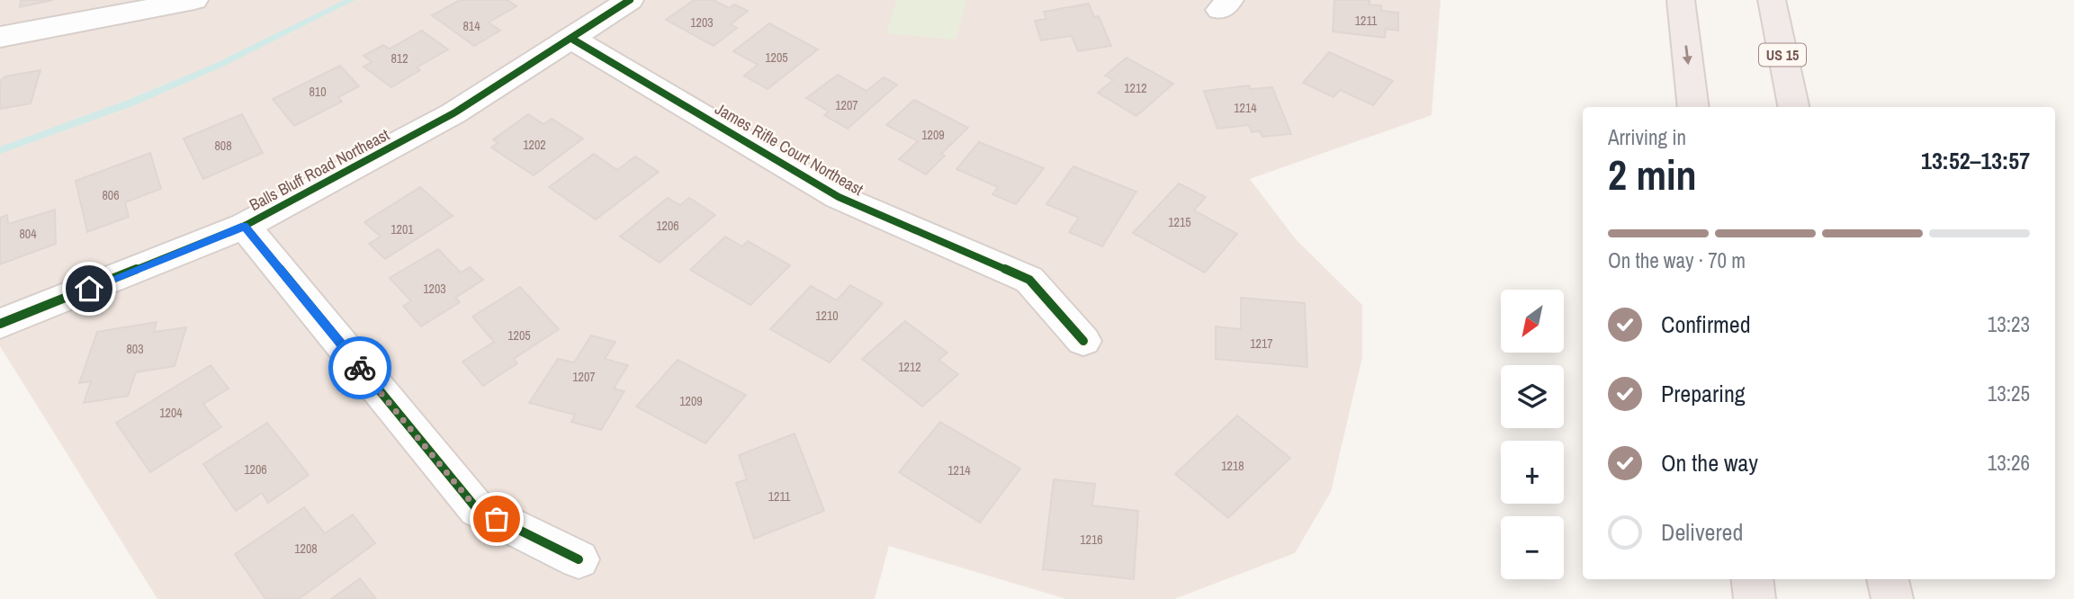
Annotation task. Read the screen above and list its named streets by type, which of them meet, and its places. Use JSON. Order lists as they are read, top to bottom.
{
  "streets": {
    "highway": ["US 15"],
    "street": ["James Rifle Court Northeast", "Balls Bluff Road Northeast"]
  },
  "crossings": [
    ["James Rifle Court Northeast", "Balls Bluff Road Northeast"]
  ],
  "house_numbers": [
    "1211",
    "1203",
    "814",
    "1205",
    "812",
    "1212",
    "810",
    "1207",
    "1214",
    "1209",
    "1202",
    "808",
    "806",
    "1215",
    "1206",
    "1201",
    "804",
    "1203",
    "1210",
    "1205",
    "1217",
    "803",
    "1212",
    "1207",
    "1209",
    "1204",
    "1218",
    "1206",
    "1214",
    "1211",
    "1216",
    "1208"
  ],
  "north": "bottom left",
  "page": {
    "heading": ["2 min", "Arriving in", "13:52–13:57"],
    "bar": "On the way · 70 m",
    "map_buttons": ["+", "−"],
    "list": [
      ["Confirmed", "13:23"],
      ["Preparing", "13:25"],
      ["On the way", "13:26"],
      "Delivered"
    ]
  }
}
